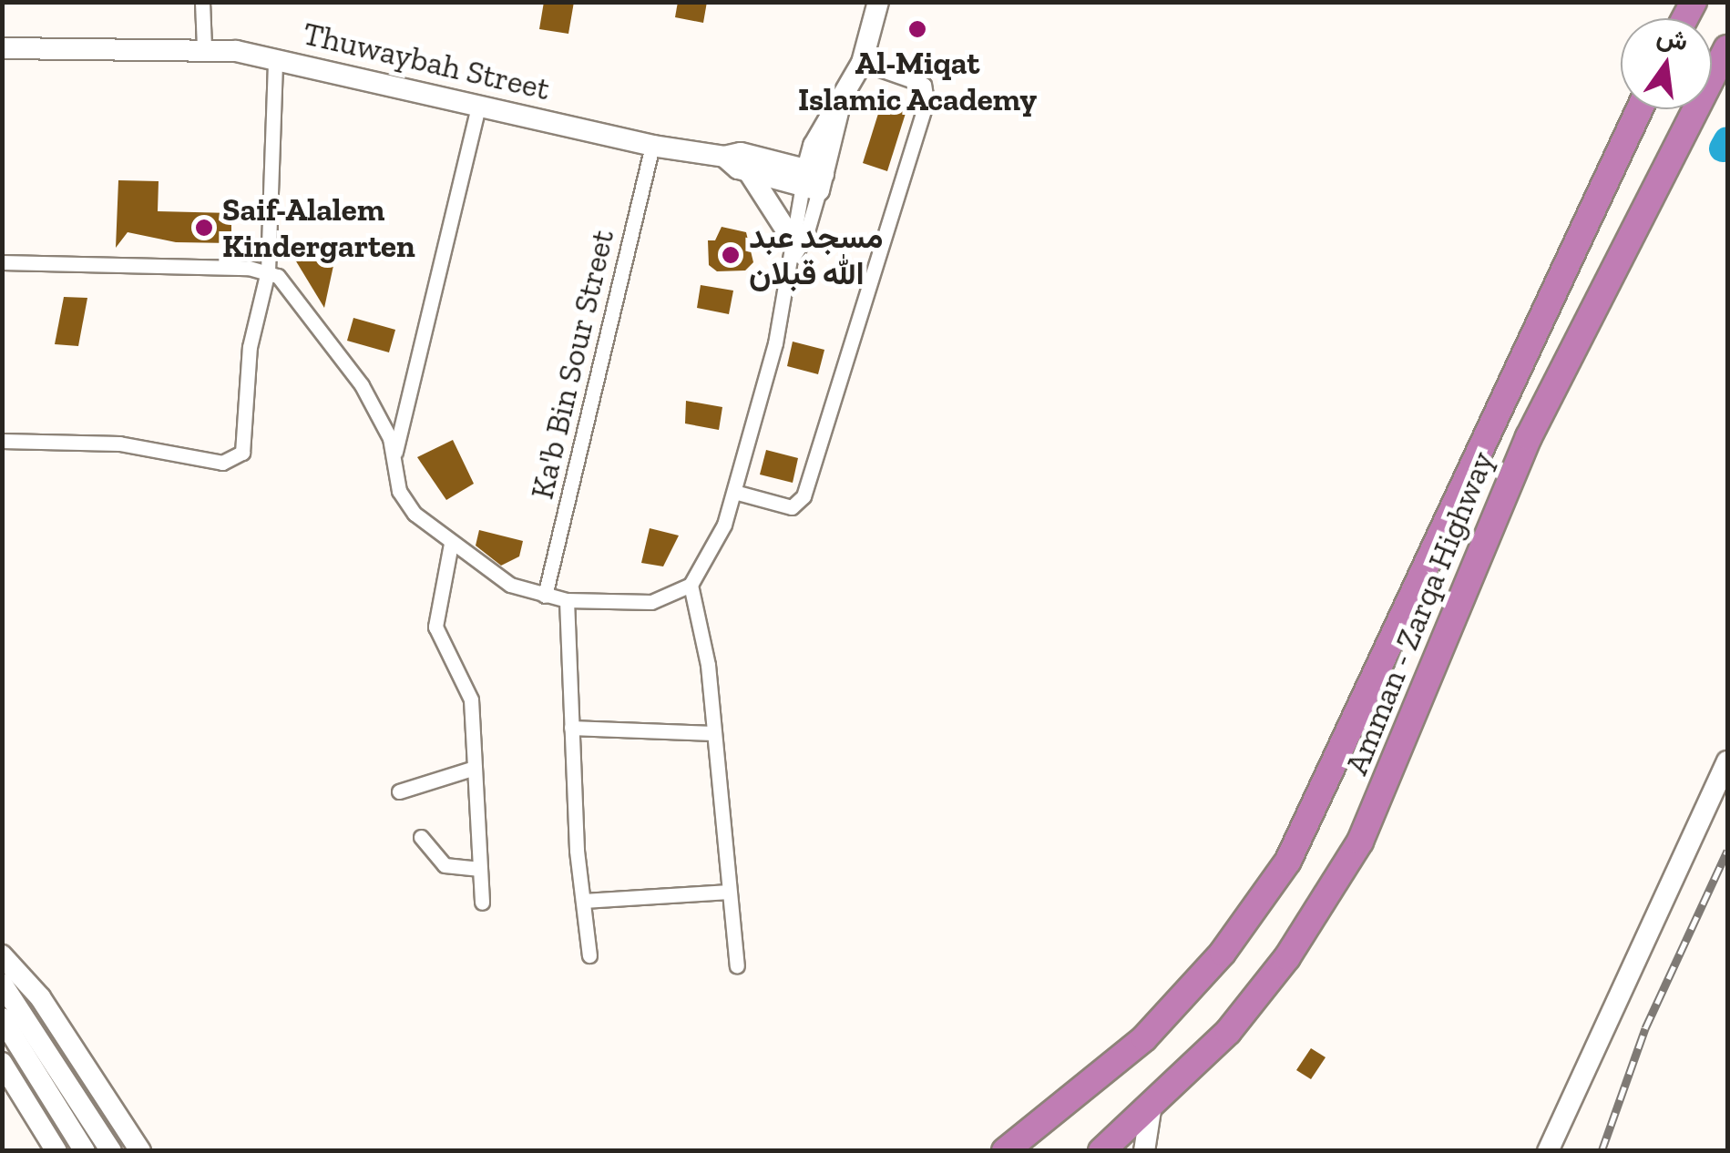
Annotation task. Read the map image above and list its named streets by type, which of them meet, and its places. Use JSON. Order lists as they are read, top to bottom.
{
  "streets": {
    "highway": ["Amman - Zarqa Highway"],
    "street": ["Thuwaybah Street", "Ka'b Bin Sour Street"]
  },
  "crossings": [
    ["Thuwaybah Street", "Ka'b Bin Sour Street"]
  ],
  "places": ["Al-Miqat Islamic Academy", "Saif-Alalem Kindergarten", "مسجد عبد الله قبلان"],
  "north": "top"
}
